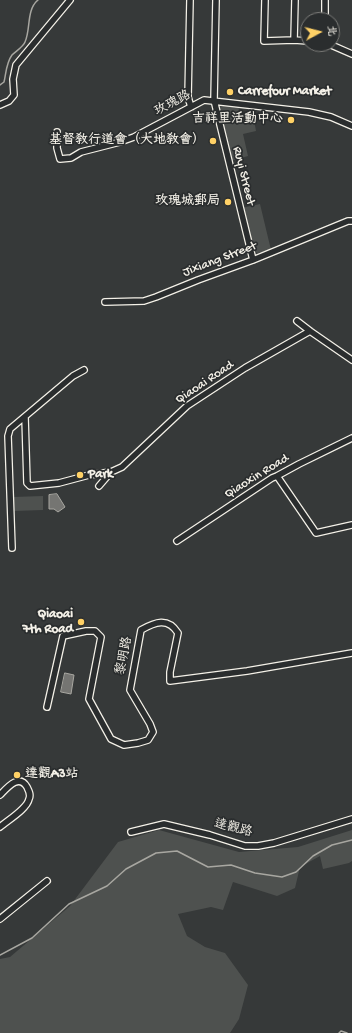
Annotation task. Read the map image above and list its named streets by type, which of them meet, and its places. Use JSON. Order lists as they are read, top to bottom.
{
  "streets": {
    "street": [
      "玫瑰路",
      "Ruyi Street",
      "Jixiang Street",
      "Qiaoai Road",
      "Qiaoxin Road",
      "黎明路",
      "達觀路"
    ]
  },
  "crossings": [
    ["玫瑰路", "Ruyi Street"],
    ["Ruyi Street", "Jixiang Street"]
  ],
  "places": [
    "Carrefour Market",
    "吉祥里活動中心",
    "基督教行道會（大地教會）",
    "玫瑰城郵局",
    "Park",
    "Qiaoai 7th Road",
    "達觀A3站"
  ],
  "north": "right"
}
